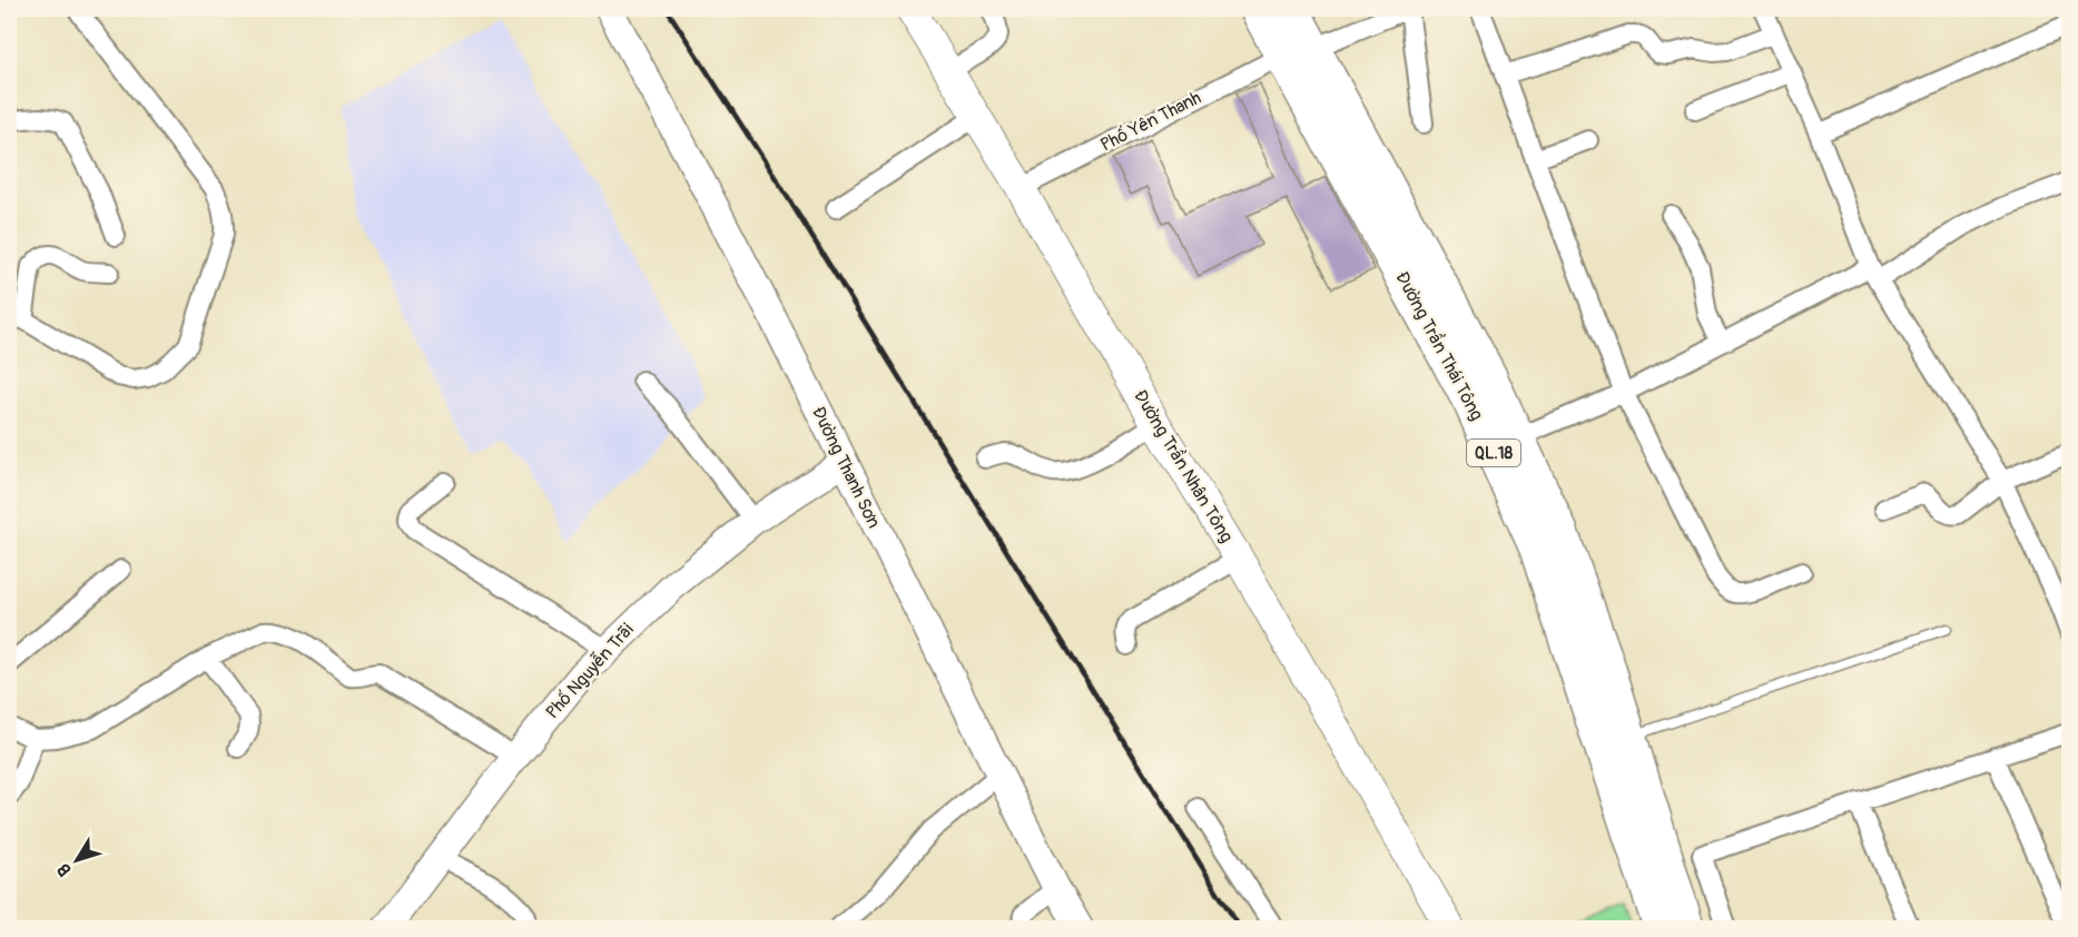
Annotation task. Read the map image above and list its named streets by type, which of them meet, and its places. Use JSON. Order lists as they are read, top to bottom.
{
  "streets": {
    "highway": ["Đường Trần Thái Tông", "QL.18"],
    "main road": ["Đường Trần Nhân Tông"],
    "street": ["Phố Yên Thanh", "Đường Thanh Sơn", "Phố Nguyễn Trãi"]
  },
  "crossings": [
    ["Phố Yên Thanh", "Đường Trần Thái Tông"],
    ["Phố Yên Thanh", "Đường Trần Nhân Tông"],
    ["Đường Thanh Sơn", "Phố Nguyễn Trãi"]
  ],
  "north": "bottom left"
}
